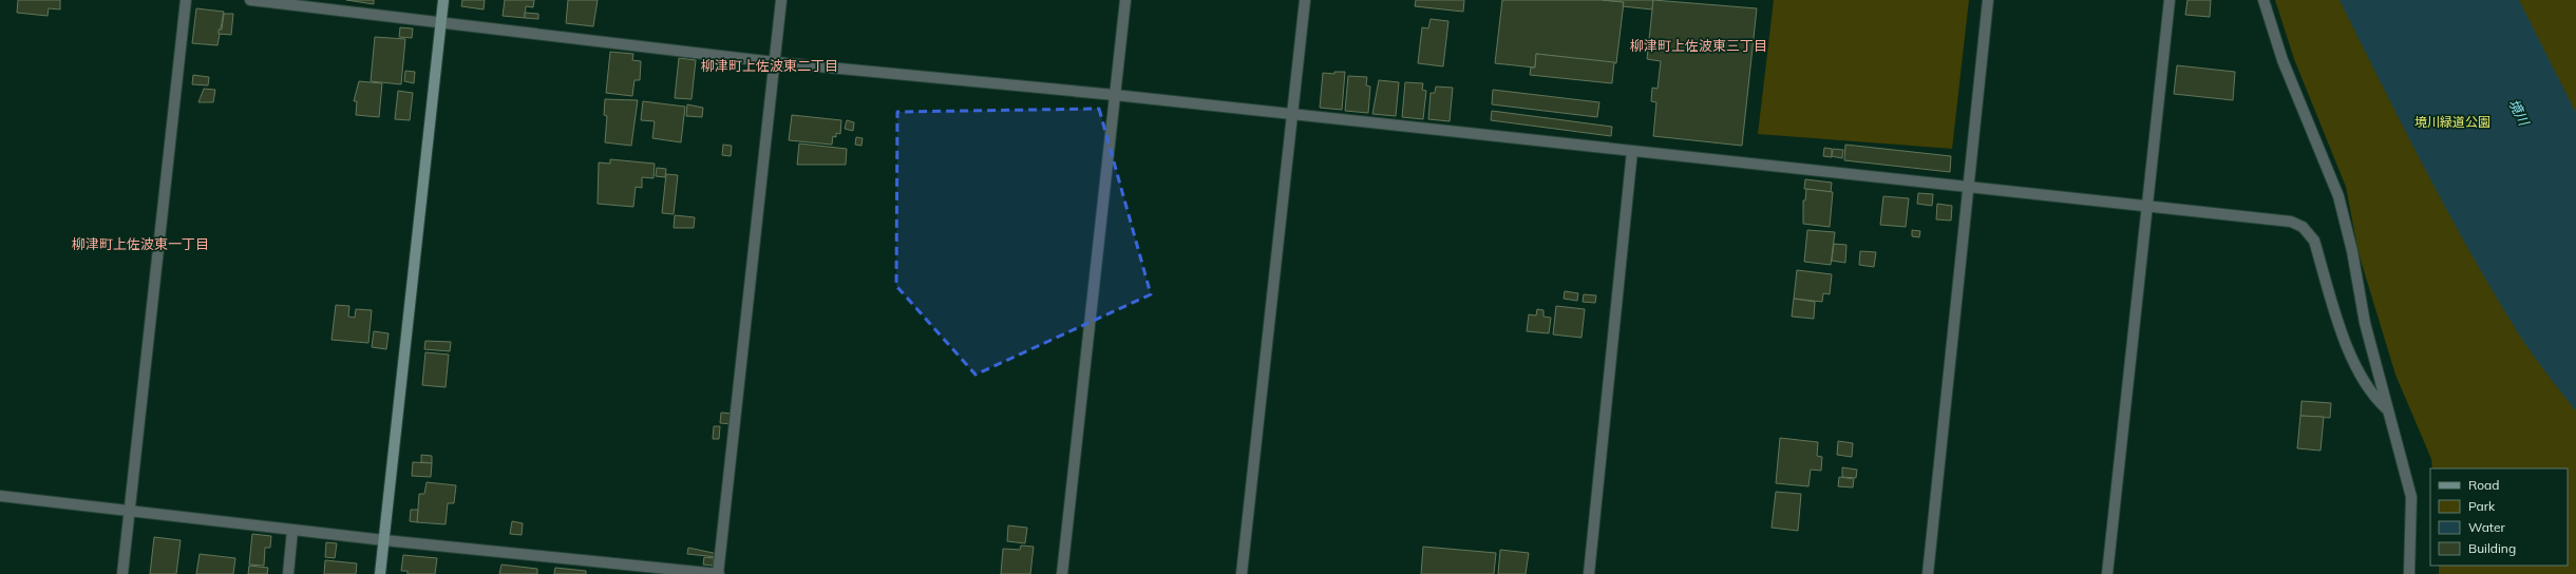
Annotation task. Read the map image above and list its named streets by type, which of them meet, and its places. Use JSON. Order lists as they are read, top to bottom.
{
  "districts": ["柳津町上佐波東三丁目", "柳津町上佐波東二丁目", "柳津町上佐波東一丁目"],
  "water": ["境川"],
  "parks": ["境川緑道公園"],
  "legend": [
    "Road",
    "Park",
    "Water",
    "Building"
  ]
}
